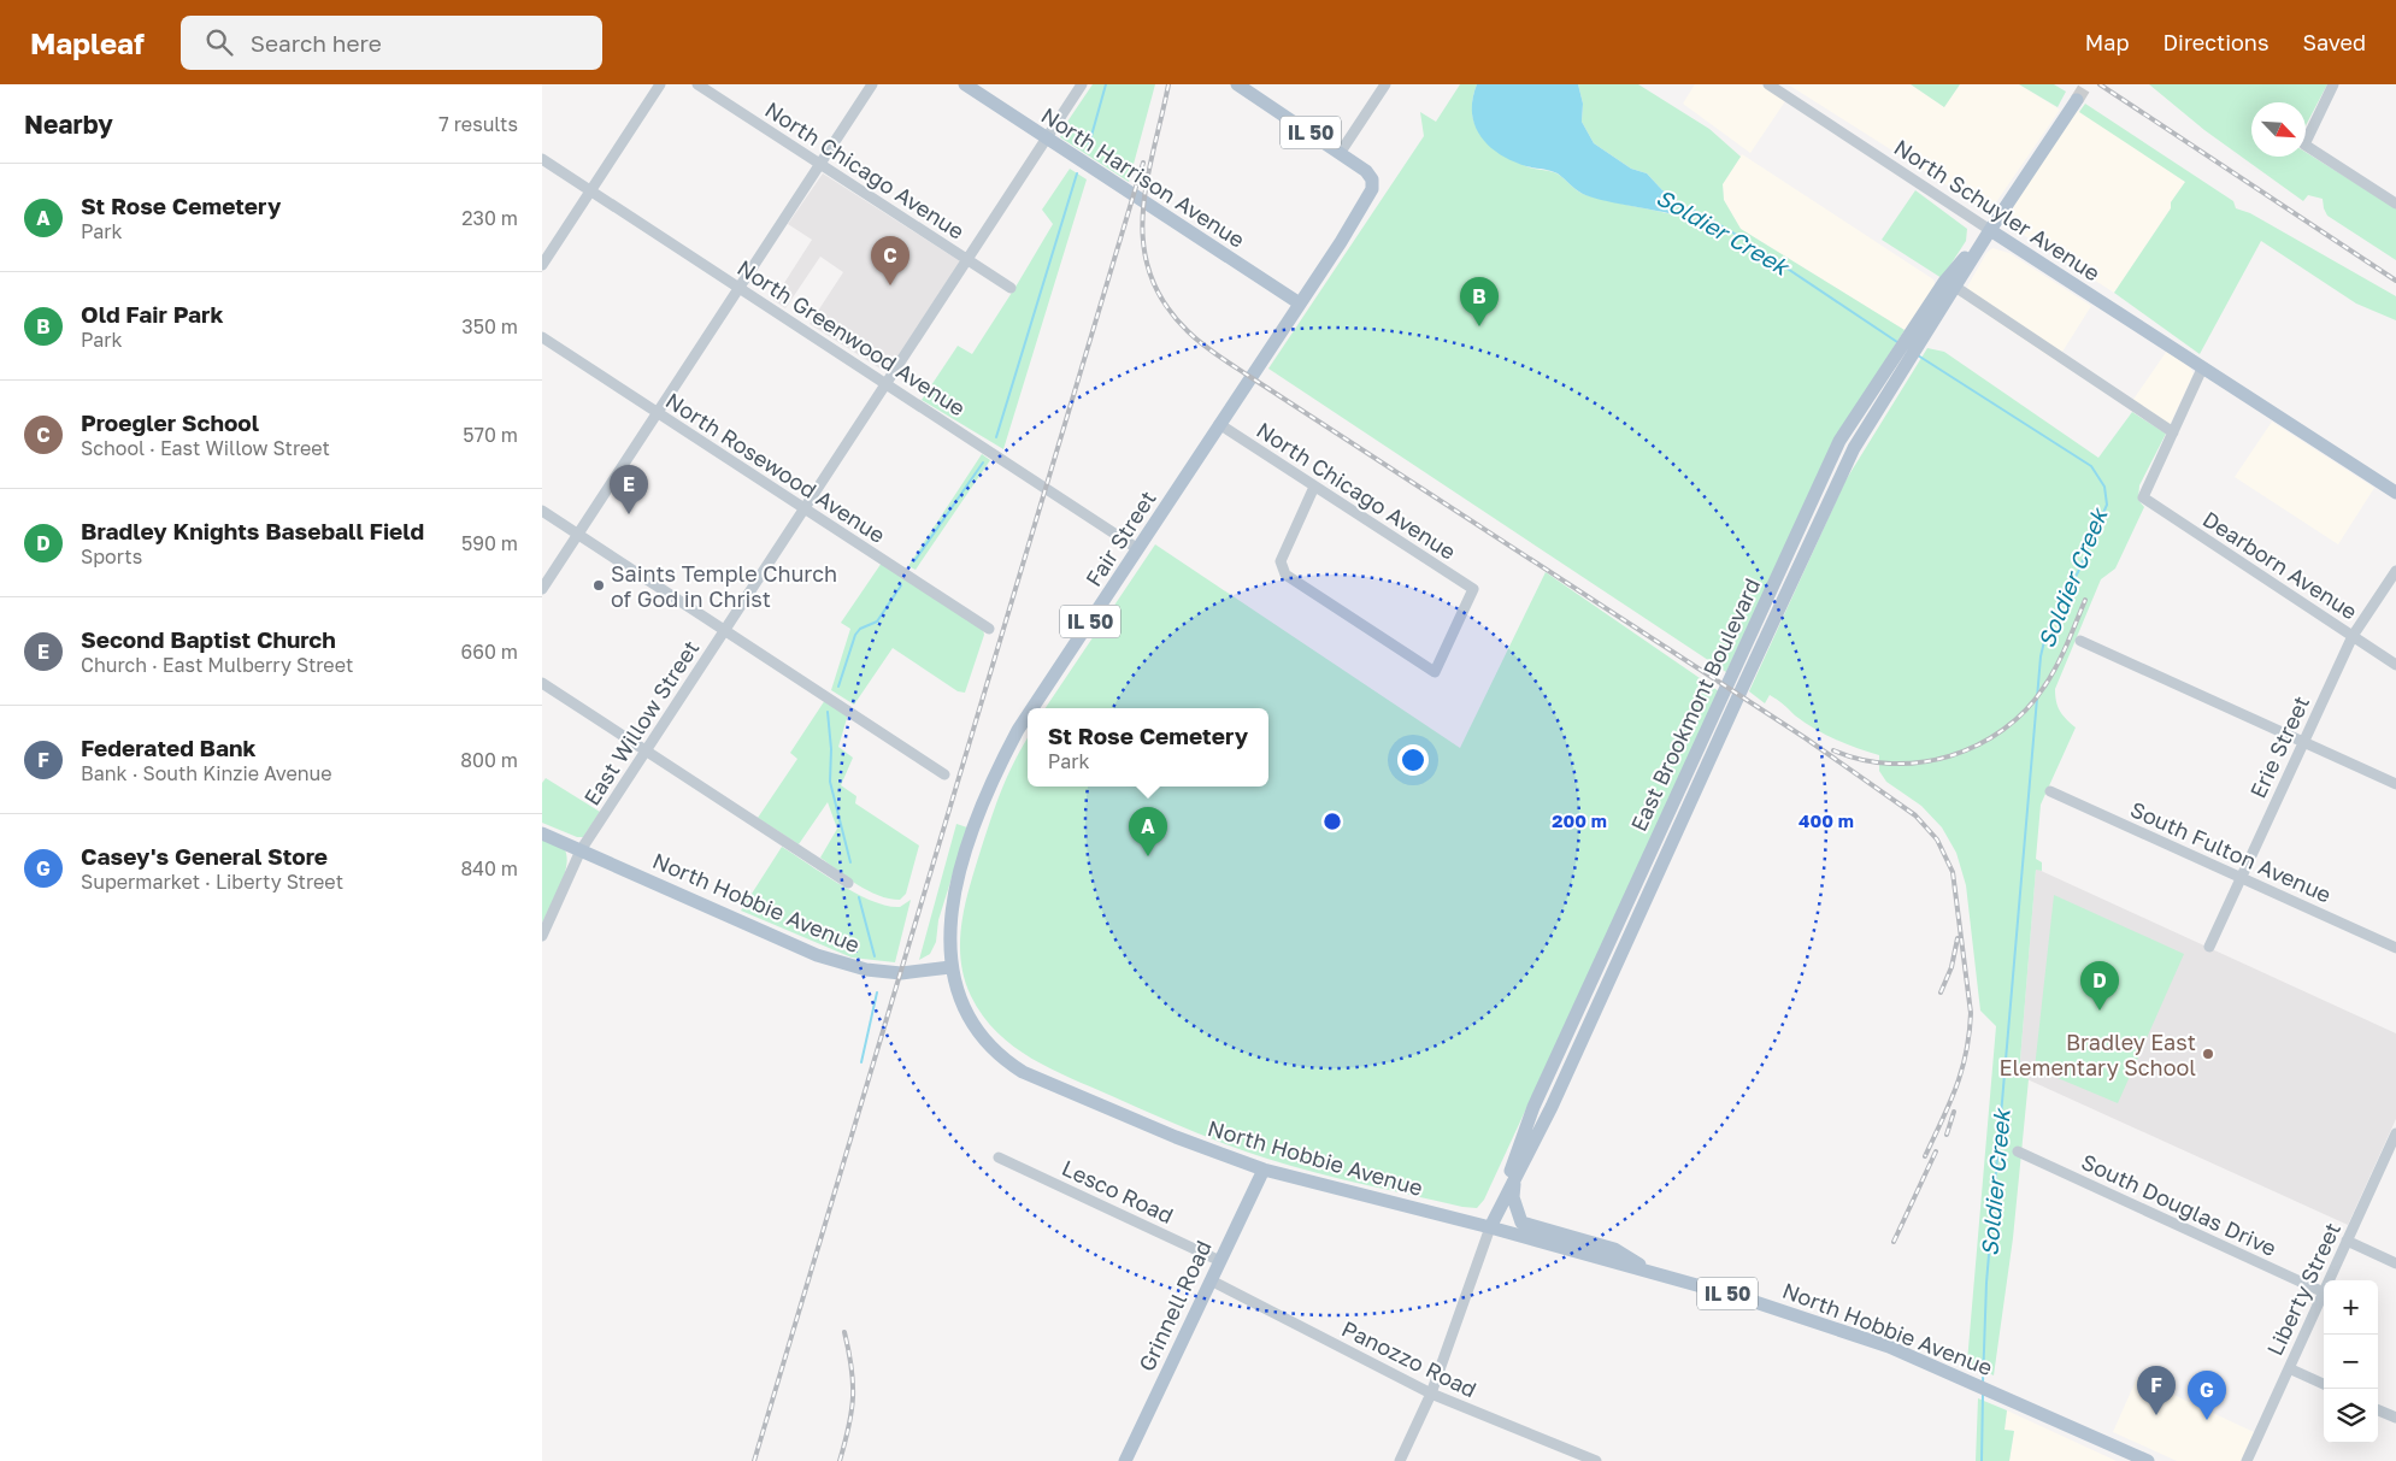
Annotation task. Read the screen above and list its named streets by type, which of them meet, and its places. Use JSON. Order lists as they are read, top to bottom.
{
  "streets": {
    "main road": [
      "IL 50",
      "North Harrison Avenue",
      "North Schuyler Avenue",
      "Fair Street",
      "East Brookmont Boulevard",
      "North Hobbie Avenue",
      "Grinnell Road"
    ],
    "street": [
      "North Chicago Avenue",
      "North Greenwood Avenue",
      "North Rosewood Avenue",
      "Dearborn Avenue",
      "East Willow Street",
      "Erie Street",
      "South Fulton Avenue",
      "Lesco Road",
      "South Douglas Drive",
      "Liberty Street",
      "Panozzo Road"
    ]
  },
  "crossings": [
    ["IL 50", "Fair Street"],
    ["North Chicago Avenue", "Fair Street"],
    ["North Chicago Avenue", "East Willow Street"],
    ["North Harrison Avenue", "Fair Street"],
    ["North Harrison Avenue", "East Willow Street"],
    ["North Schuyler Avenue", "East Brookmont Boulevard"],
    ["North Greenwood Avenue", "Fair Street"],
    ["North Greenwood Avenue", "East Willow Street"],
    ["North Rosewood Avenue", "East Willow Street"],
    ["Fair Street", "North Hobbie Avenue"],
    ["Dearborn Avenue", "Erie Street"],
    ["East Brookmont Boulevard", "North Hobbie Avenue"],
    ["East Brookmont Boulevard", "Panozzo Road"],
    ["East Willow Street", "North Hobbie Avenue"],
    ["Erie Street", "South Fulton Avenue"],
    ["North Hobbie Avenue", "Grinnell Road"],
    ["Lesco Road", "Grinnell Road"],
    ["South Douglas Drive", "Liberty Street"],
    ["Grinnell Road", "Panozzo Road"]
  ],
  "water": ["Soldier Creek"],
  "places": ["Saints Temple Church of God in Christ", "Bradley East Elementary School"],
  "north": "bottom right",
  "page": {
    "header": "Mapleaf",
    "search": "Search here",
    "nav": ["Map", "Directions", "Saved"],
    "heading": ["Nearby", "7 results"],
    "list": [
      {
        "mark": "A",
        "name": "St Rose Cemetery",
        "note": "Park",
        "value": "230 m"
      },
      {
        "mark": "B",
        "name": "Old Fair Park",
        "note": "Park",
        "value": "350 m"
      },
      {
        "mark": "C",
        "name": "Proegler School",
        "note": "School · East Willow Street",
        "value": "570 m"
      },
      {
        "mark": "D",
        "name": "Bradley Knights Baseball Field",
        "note": "Sports",
        "value": "590 m"
      },
      {
        "mark": "E",
        "name": "Second Baptist Church",
        "note": "Church · East Mulberry Street",
        "value": "660 m"
      },
      {
        "mark": "F",
        "name": "Federated Bank",
        "note": "Bank · South Kinzie Avenue",
        "value": "800 m"
      },
      {
        "mark": "G",
        "name": "Casey's General Store",
        "note": "Supermarket · Liberty Street",
        "value": "840 m"
      }
    ],
    "pins": [
      "C",
      "B",
      "E",
      "A",
      "D",
      "F",
      "G"
    ],
    "popup": ["St Rose Cemetery", "Park"],
    "map_buttons": ["+", "−"]
  },
  "rings": ["200 m", "400 m"]
}
